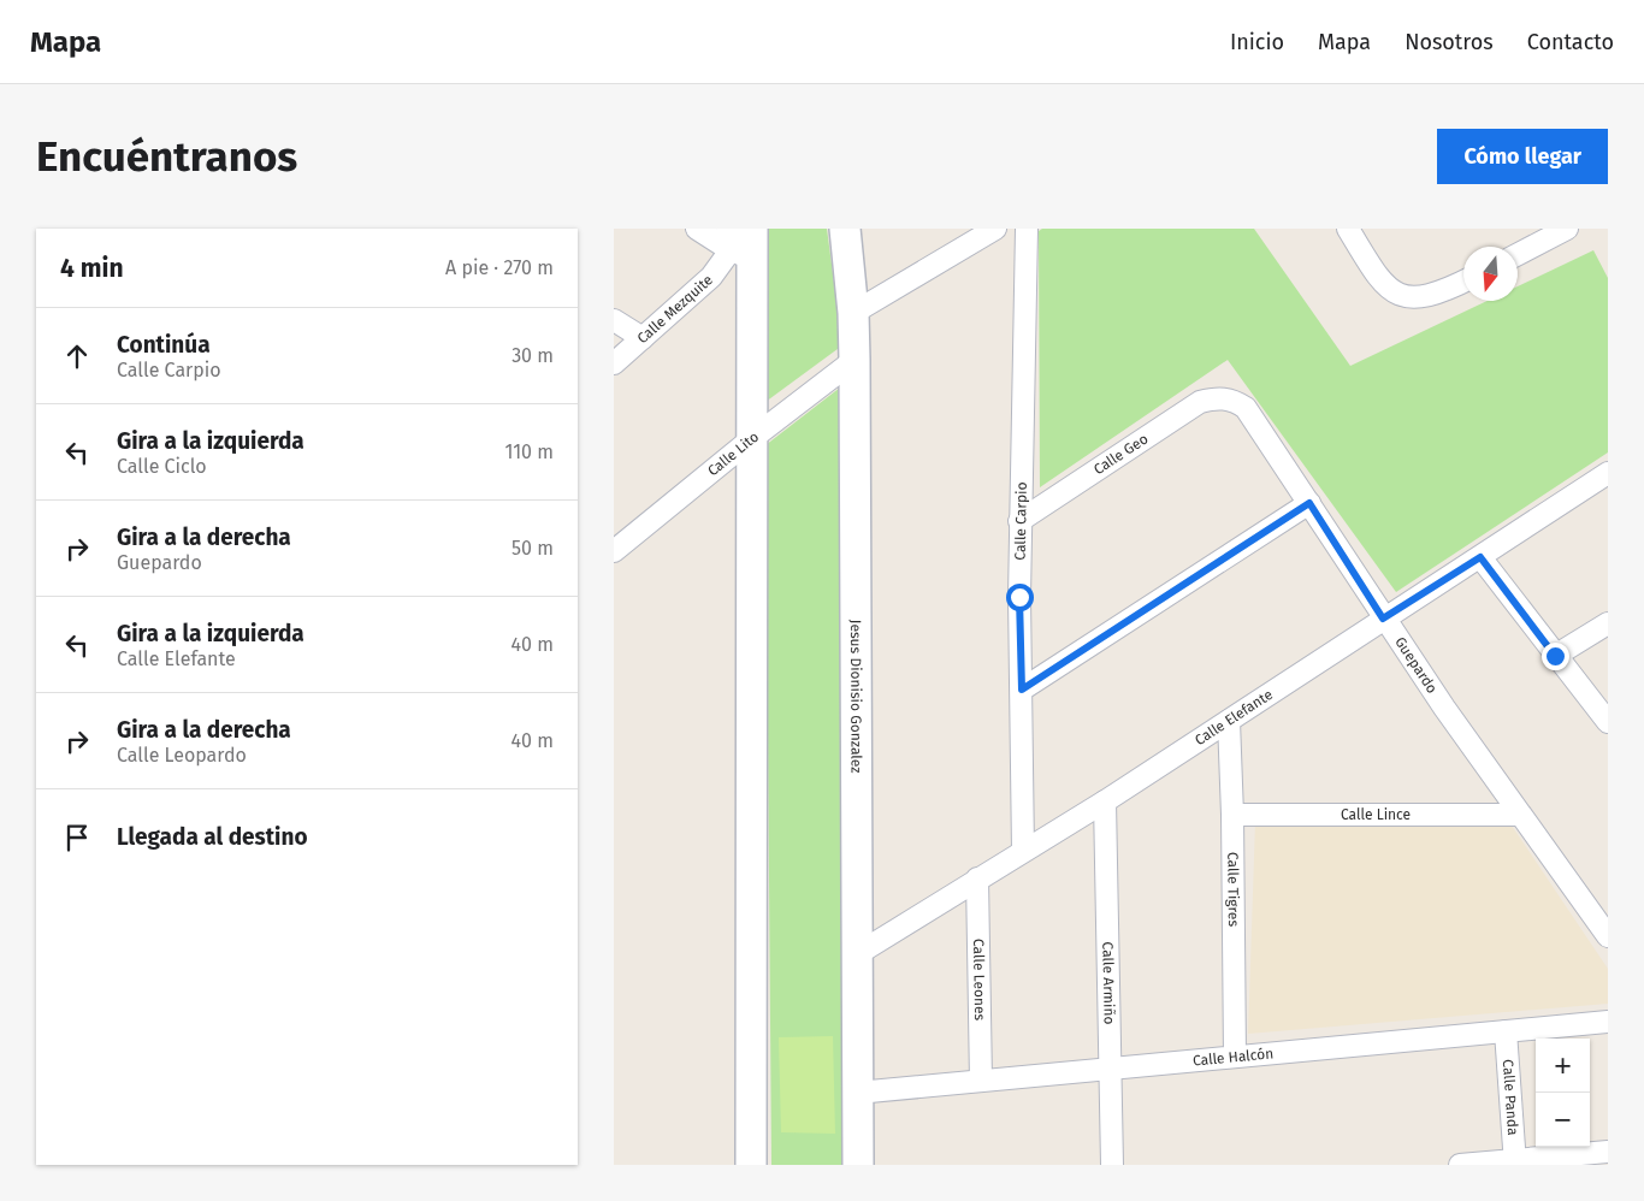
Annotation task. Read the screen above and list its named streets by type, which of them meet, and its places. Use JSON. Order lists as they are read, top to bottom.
{
  "streets": {
    "street": [
      "Calle Mezquite",
      "Calle Lito",
      "Calle Geo",
      "Calle Carpio",
      "Guepardo",
      "Jesus Dionisio Gonzalez",
      "Calle Elefante",
      "Calle Lince",
      "Calle Tigres",
      "Calle Leones",
      "Calle Armiño",
      "Calle Halcón",
      "Calle Panda"
    ]
  },
  "crossings": [
    ["Calle Lito", "Jesus Dionisio Gonzalez"],
    ["Calle Geo", "Calle Carpio"],
    ["Calle Geo", "Guepardo"],
    ["Calle Carpio", "Calle Elefante"],
    ["Guepardo", "Calle Elefante"],
    ["Guepardo", "Calle Lince"],
    ["Jesus Dionisio Gonzalez", "Calle Elefante"],
    ["Jesus Dionisio Gonzalez", "Calle Halcón"],
    ["Calle Elefante", "Calle Tigres"],
    ["Calle Elefante", "Calle Leones"],
    ["Calle Elefante", "Calle Armiño"],
    ["Calle Lince", "Calle Tigres"],
    ["Calle Tigres", "Calle Halcón"],
    ["Calle Leones", "Calle Halcón"],
    ["Calle Armiño", "Calle Halcón"],
    ["Calle Halcón", "Calle Panda"]
  ],
  "north": "bottom",
  "page": {
    "header": "Mapa",
    "nav": [
      "Inicio",
      "Mapa",
      "Nosotros",
      "Contacto"
    ],
    "buttons": "Cómo llegar",
    "title": "Encuéntranos",
    "heading": ["4 min", "A pie · 270 m"],
    "list": [
      ["Continúa", "Calle Carpio", "30 m"],
      ["Gira a la izquierda", "Calle Ciclo", "110 m"],
      ["Gira a la derecha", "Guepardo", "50 m"],
      ["Gira a la izquierda", "Calle Elefante", "40 m"],
      ["Gira a la derecha", "Calle Leopardo", "40 m"],
      "Llegada al destino"
    ],
    "map_buttons": ["+", "−"]
  }
}
